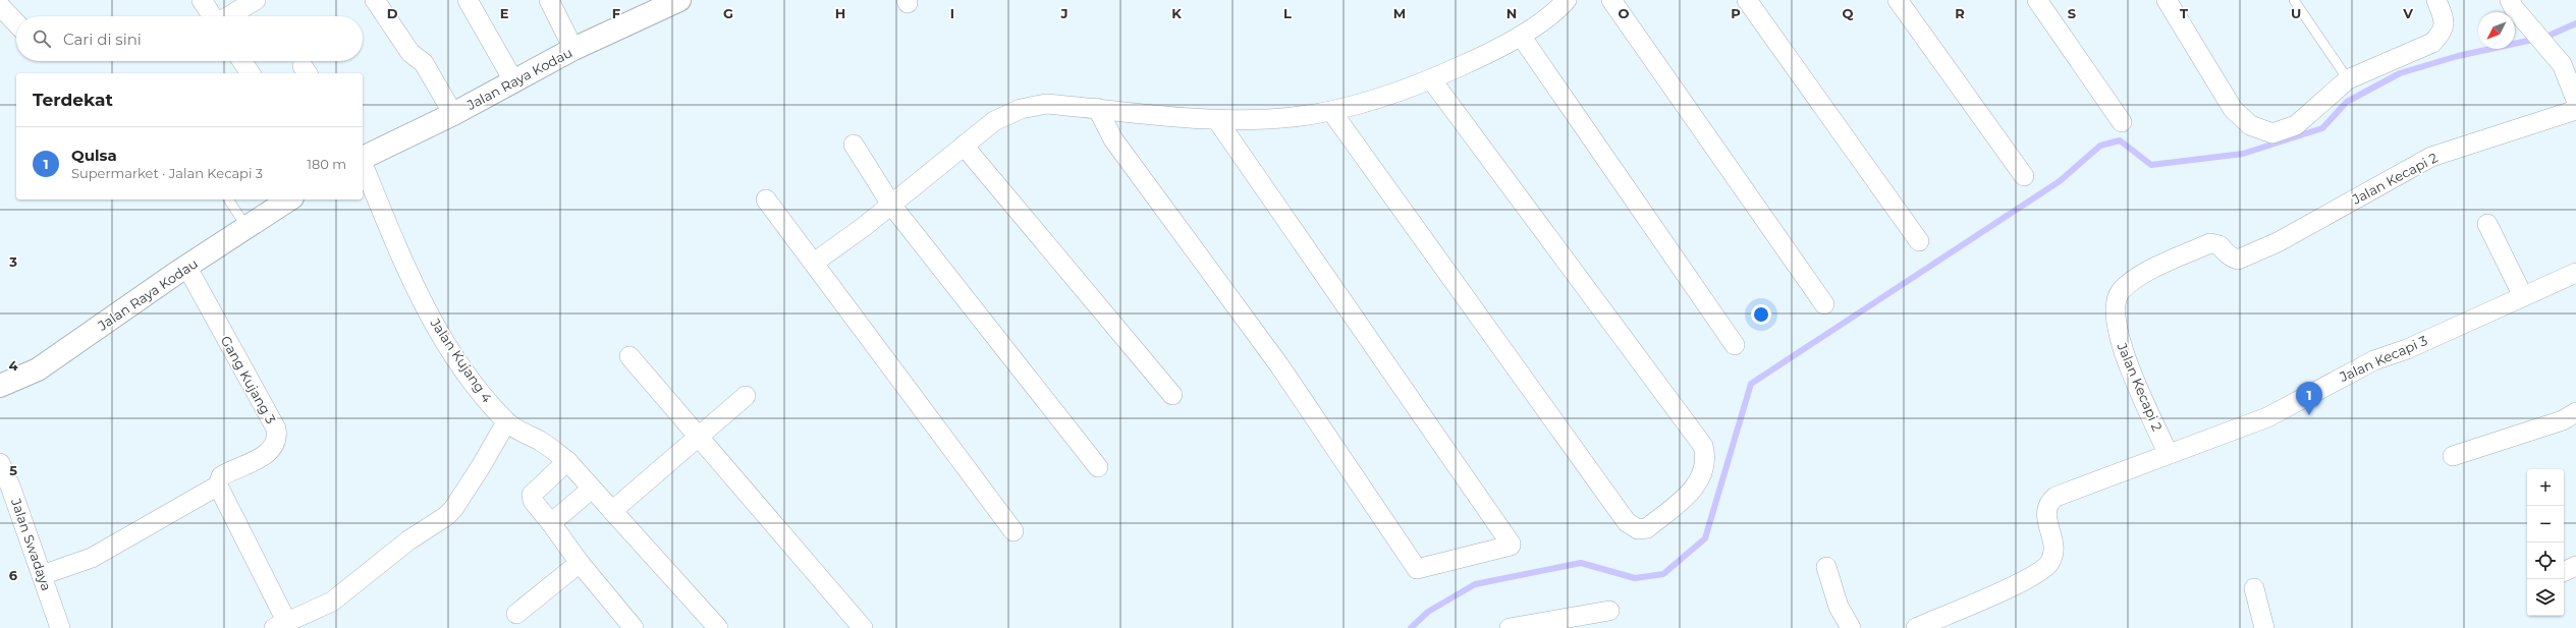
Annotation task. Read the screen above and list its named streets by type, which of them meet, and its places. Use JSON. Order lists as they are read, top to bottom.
{
  "streets": {
    "street": [
      "Jalan Raya Kodau",
      "Jalan Kecapi 2",
      "Jalan Kecapi 3",
      "Jalan Kujang 4",
      "Gang Kujang 3",
      "Jalan Swadaya"
    ]
  },
  "crossings": [
    ["Jalan Raya Kodau", "Gang Kujang 3"],
    ["Jalan Kecapi 2", "Jalan Kecapi 3"],
    ["Gang Kujang 3", "Jalan Swadaya"]
  ],
  "north": "bottom left",
  "page": {
    "search": "Cari di sini",
    "heading": "Terdekat",
    "list": [
      {
        "mark": "1",
        "name": "Qulsa",
        "note": "Supermarket · Jalan Kecapi 3",
        "value": "180 m"
      }
    ],
    "pins": "1",
    "map_buttons": ["+", "−"]
  },
  "grid": {
    "columns": [
      "D",
      "E",
      "F",
      "G",
      "H",
      "I",
      "J",
      "K",
      "L",
      "M",
      "N",
      "O",
      "P",
      "Q",
      "R",
      "S",
      "T",
      "U",
      "V"
    ],
    "rows": [
      "3",
      "4",
      "5",
      "6"
    ]
  }
}
